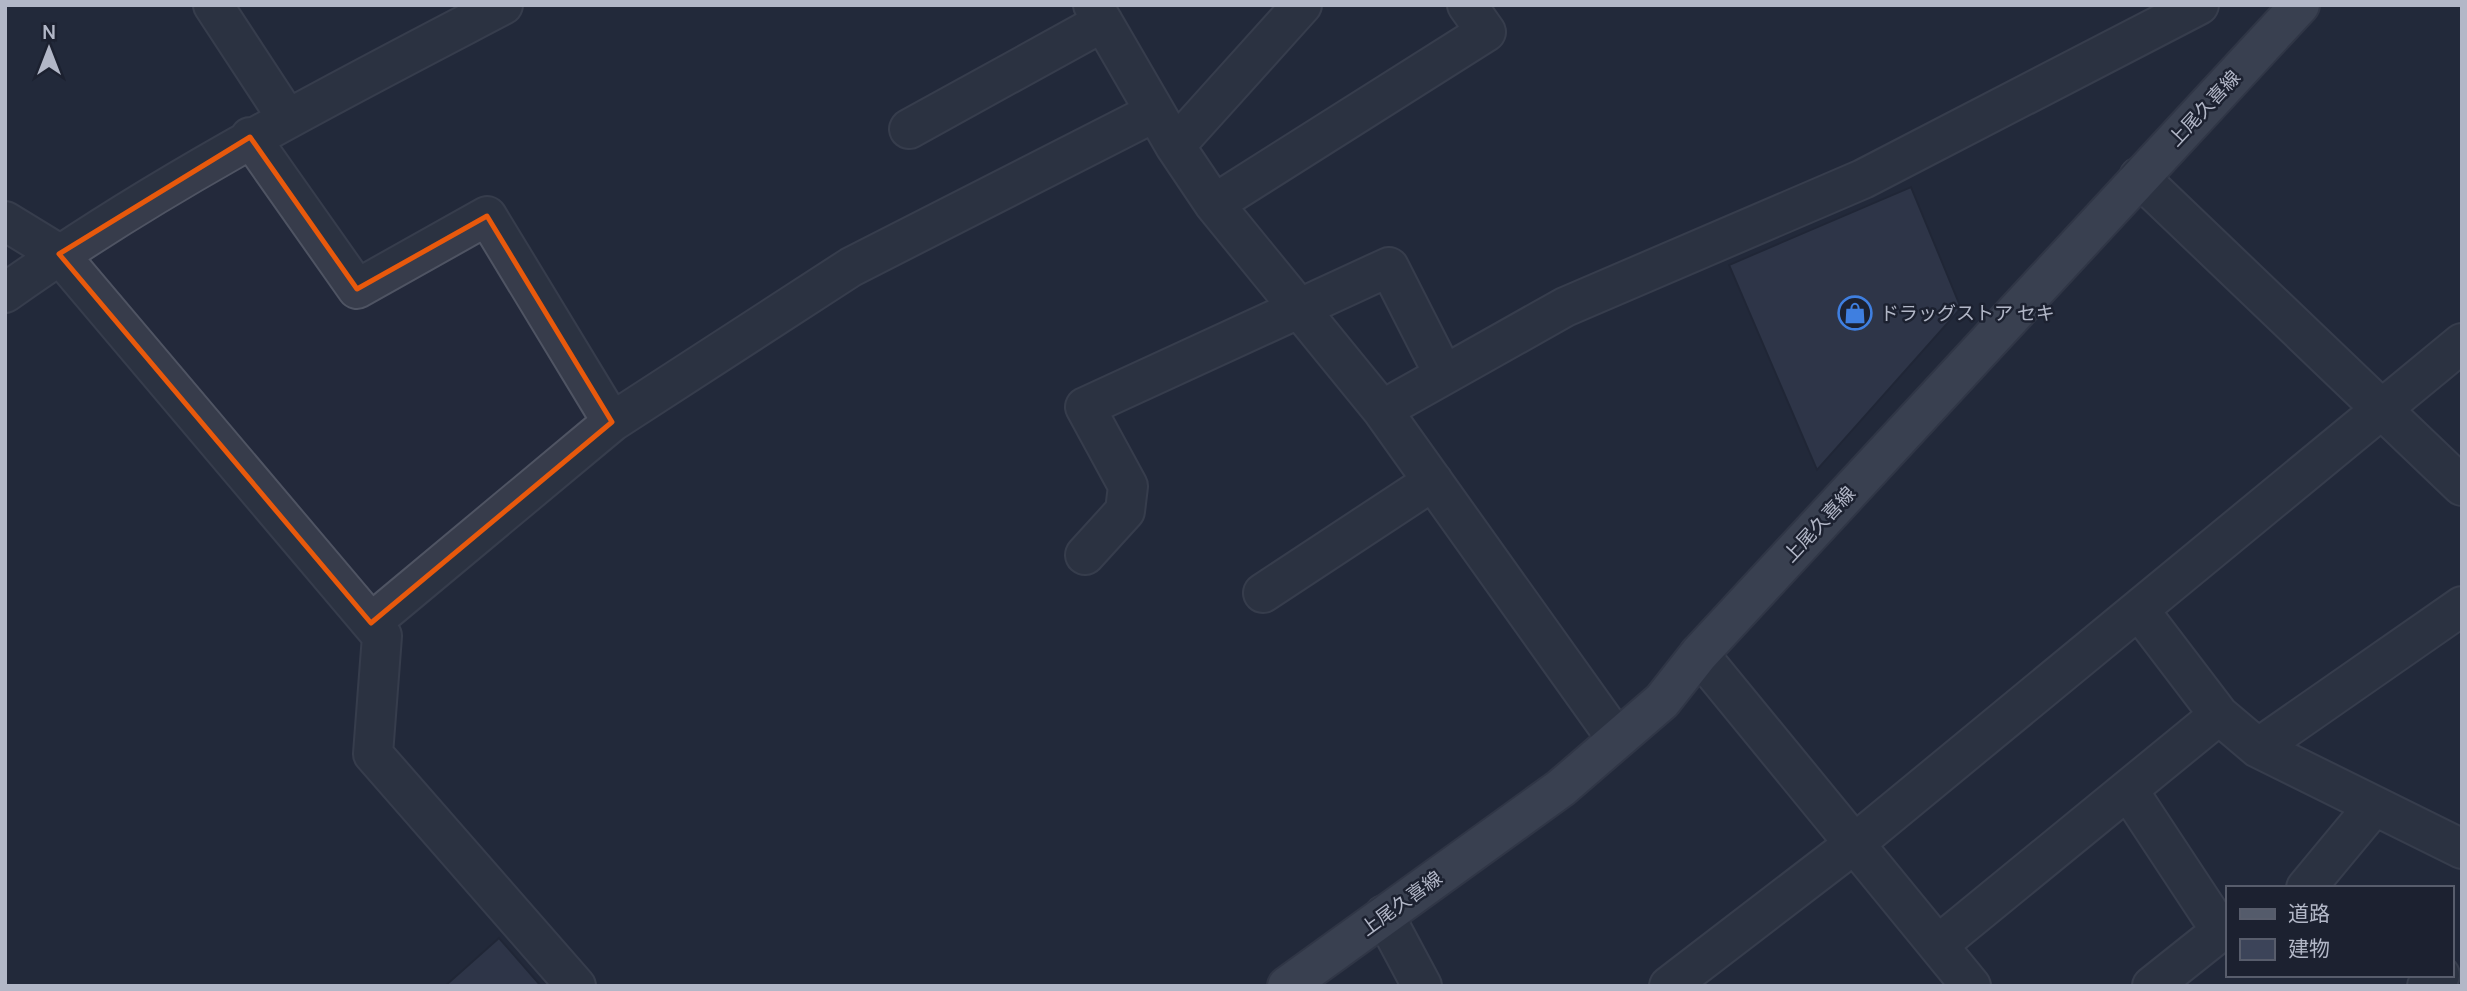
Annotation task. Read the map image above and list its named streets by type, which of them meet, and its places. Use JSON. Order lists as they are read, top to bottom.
{
  "streets": {
    "main road": ["上尾久喜線"]
  },
  "places": {
    "shop": ["ドラッグストア セキ"]
  },
  "legend": ["道路", "建物"],
  "north": "top"
}
